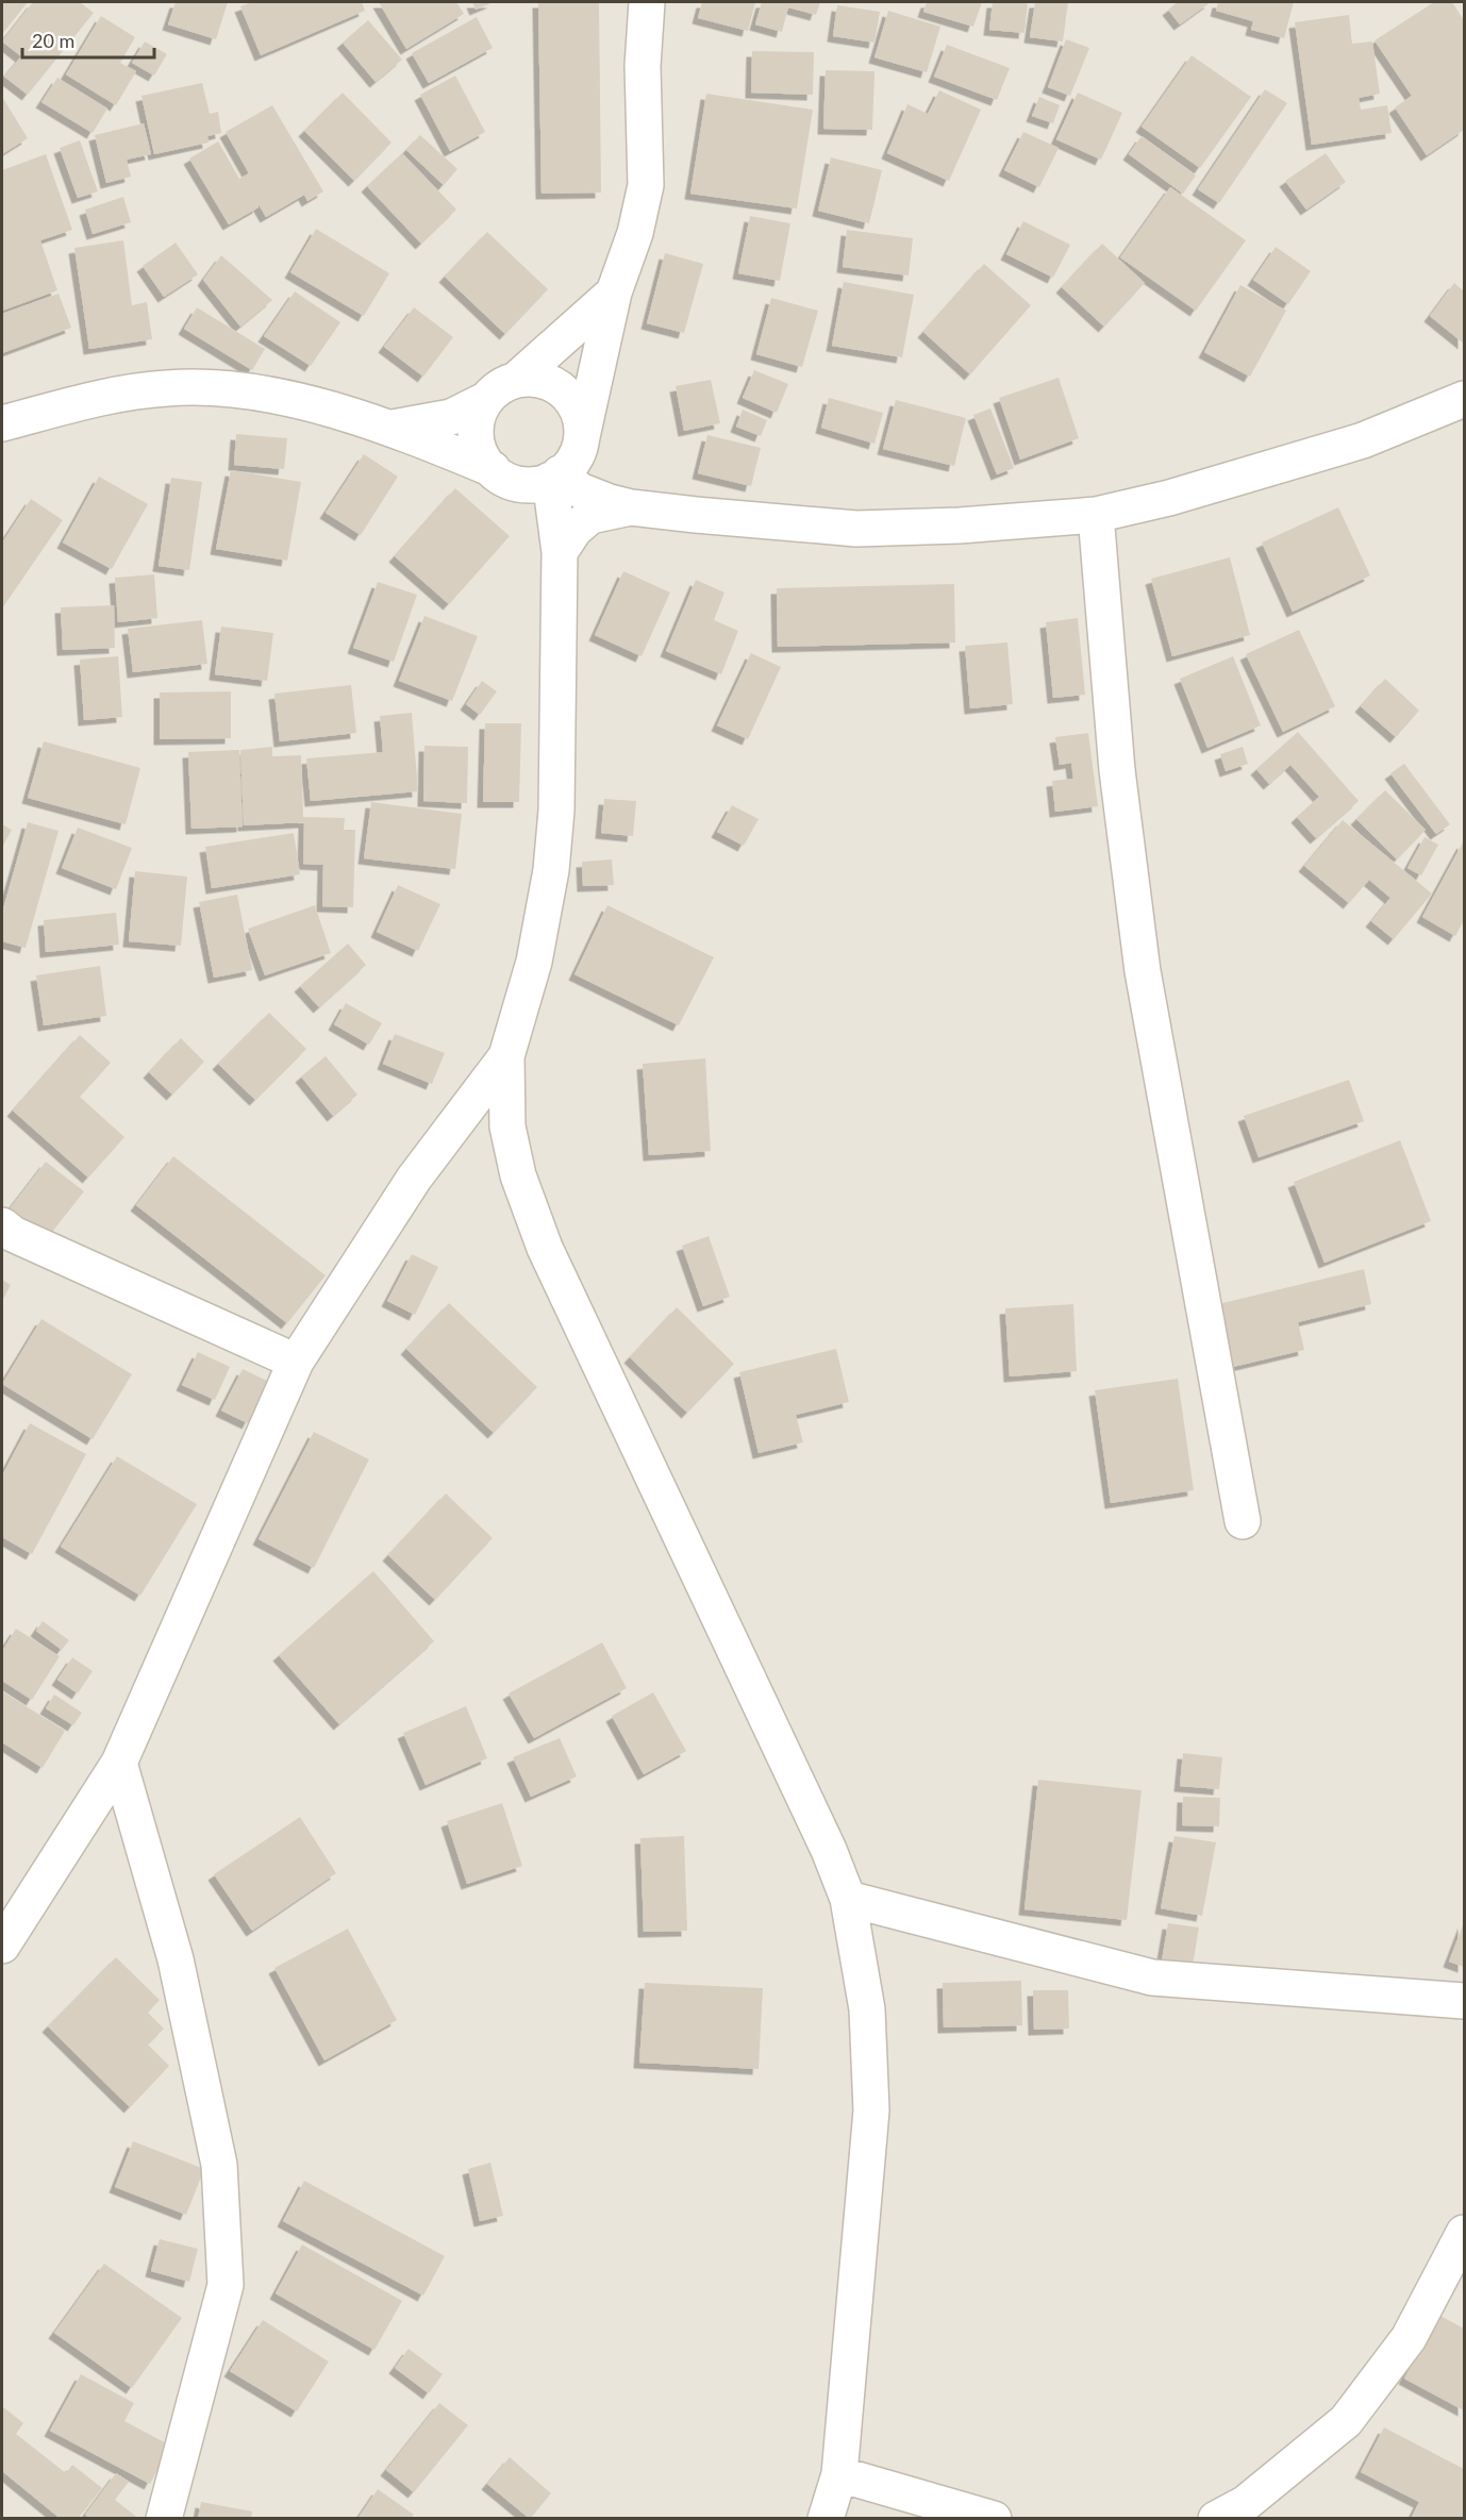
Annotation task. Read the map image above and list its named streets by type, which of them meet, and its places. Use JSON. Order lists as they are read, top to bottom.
{
  "scale_bar": "20 m"
}
